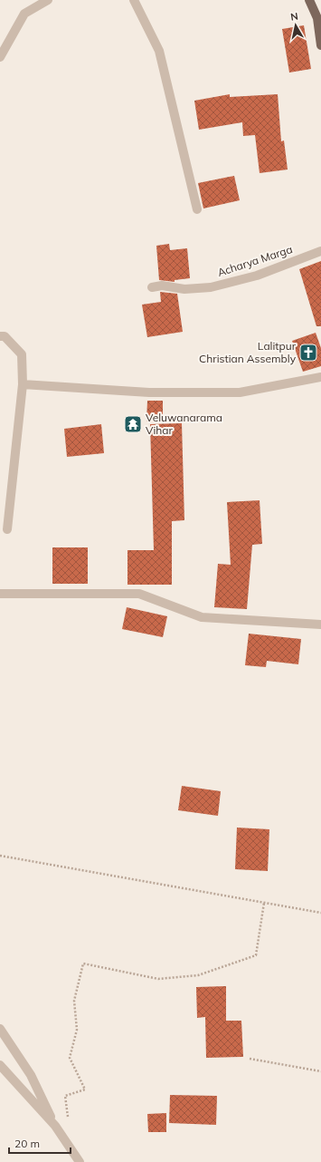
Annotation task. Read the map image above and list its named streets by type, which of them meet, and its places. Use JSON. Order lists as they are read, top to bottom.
{
  "streets": {
    "street": ["Acharya Marga"]
  },
  "places": {
    "church": ["Lalitpur Christian Assembly"],
    "temple": ["Veluwanarama Vihar"]
  },
  "scale_bar": "20 m",
  "north": "top"
}
